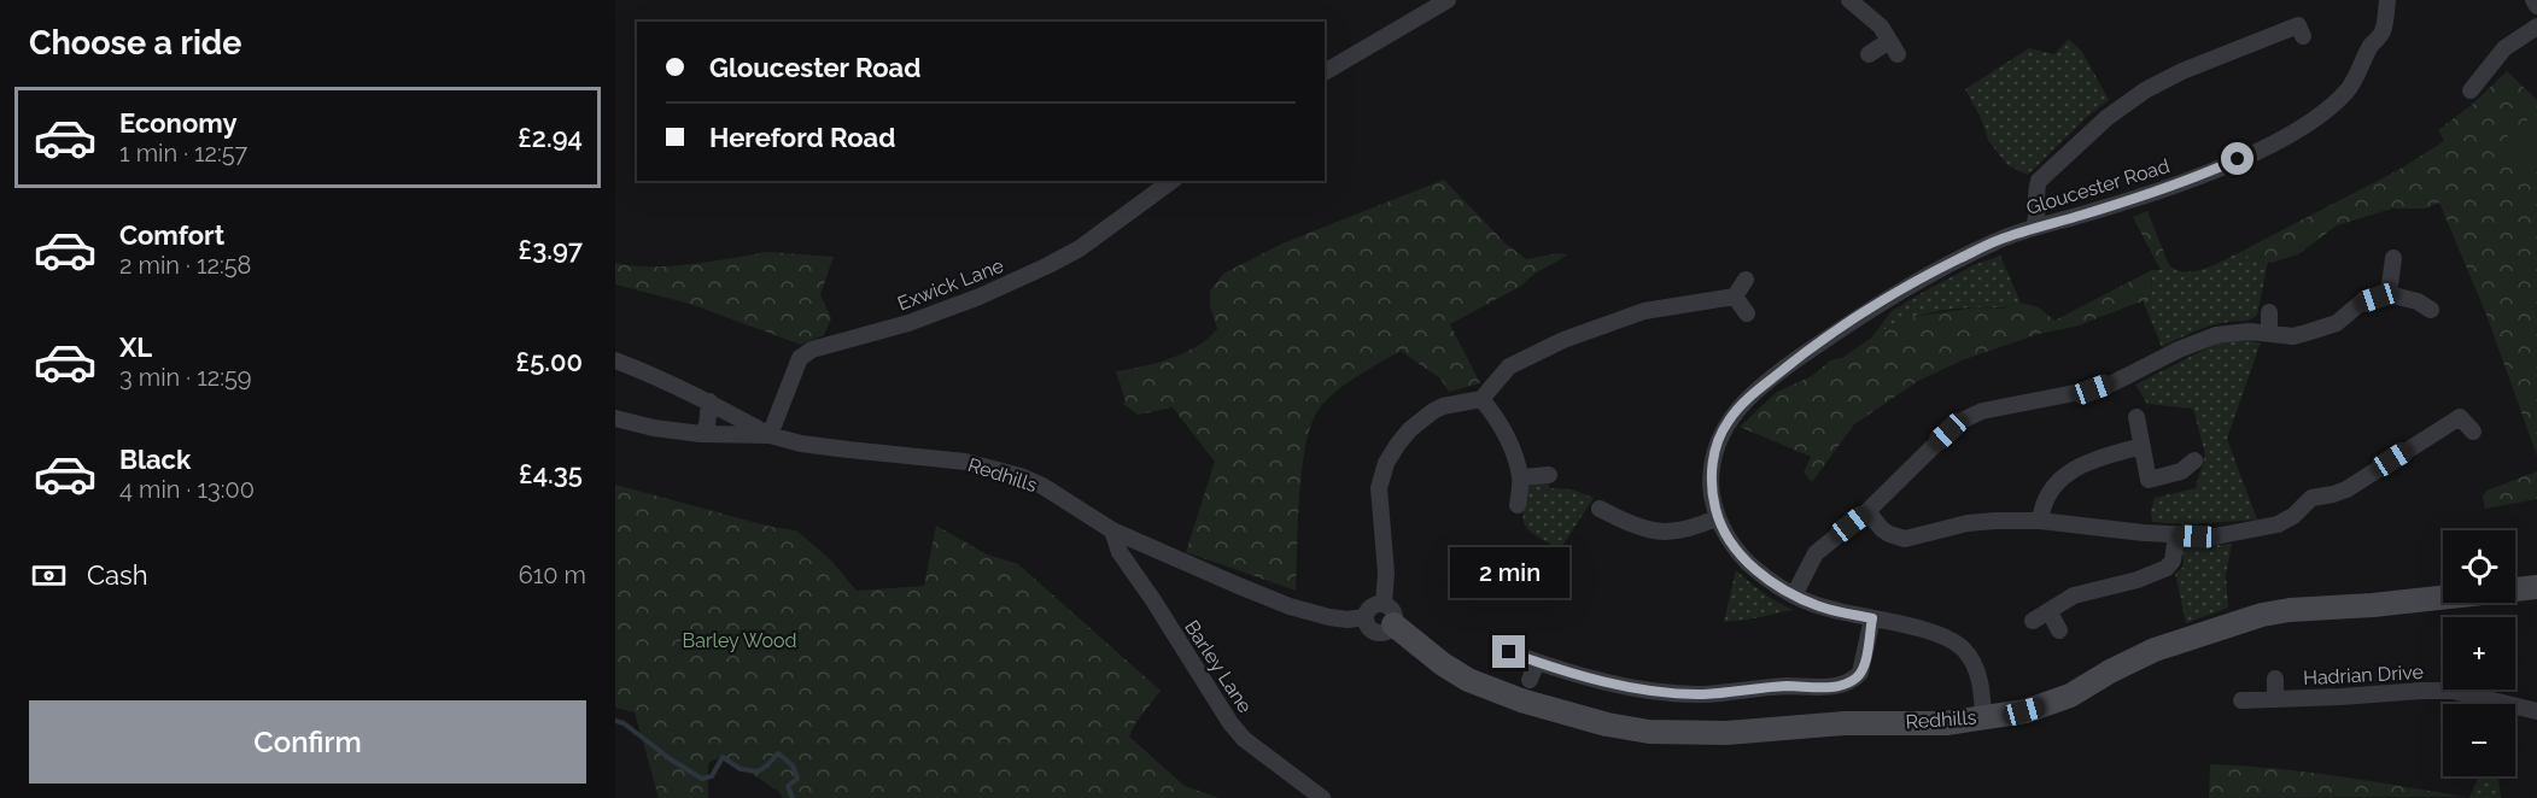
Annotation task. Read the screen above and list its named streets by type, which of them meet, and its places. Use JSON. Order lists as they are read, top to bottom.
{
  "streets": {
    "street": [
      "Gloucester Road",
      "Exwick Lane",
      "Redhills",
      "Barley Lane",
      "Hadrian Drive"
    ]
  },
  "crossings": [
    ["Exwick Lane", "Redhills"],
    ["Redhills", "Barley Lane"]
  ],
  "parks": ["Barley Wood"],
  "page": {
    "heading": "Choose a ride",
    "banner": ["Gloucester Road", "Hereford Road"],
    "list": [
      {
        "name": "Economy",
        "note": "1 min · 12:57",
        "value": "£2.94"
      },
      {
        "name": "Comfort",
        "note": "2 min · 12:58",
        "value": "£3.97"
      },
      {
        "name": "XL",
        "note": "3 min · 12:59",
        "value": "£5.00"
      },
      {
        "name": "Black",
        "note": "4 min · 13:00",
        "value": "£4.35"
      }
    ],
    "map_buttons": ["+", "−"],
    "pay": ["Cash", "610 m"],
    "bubble": "2 min",
    "buttons": "Confirm"
  }
}
